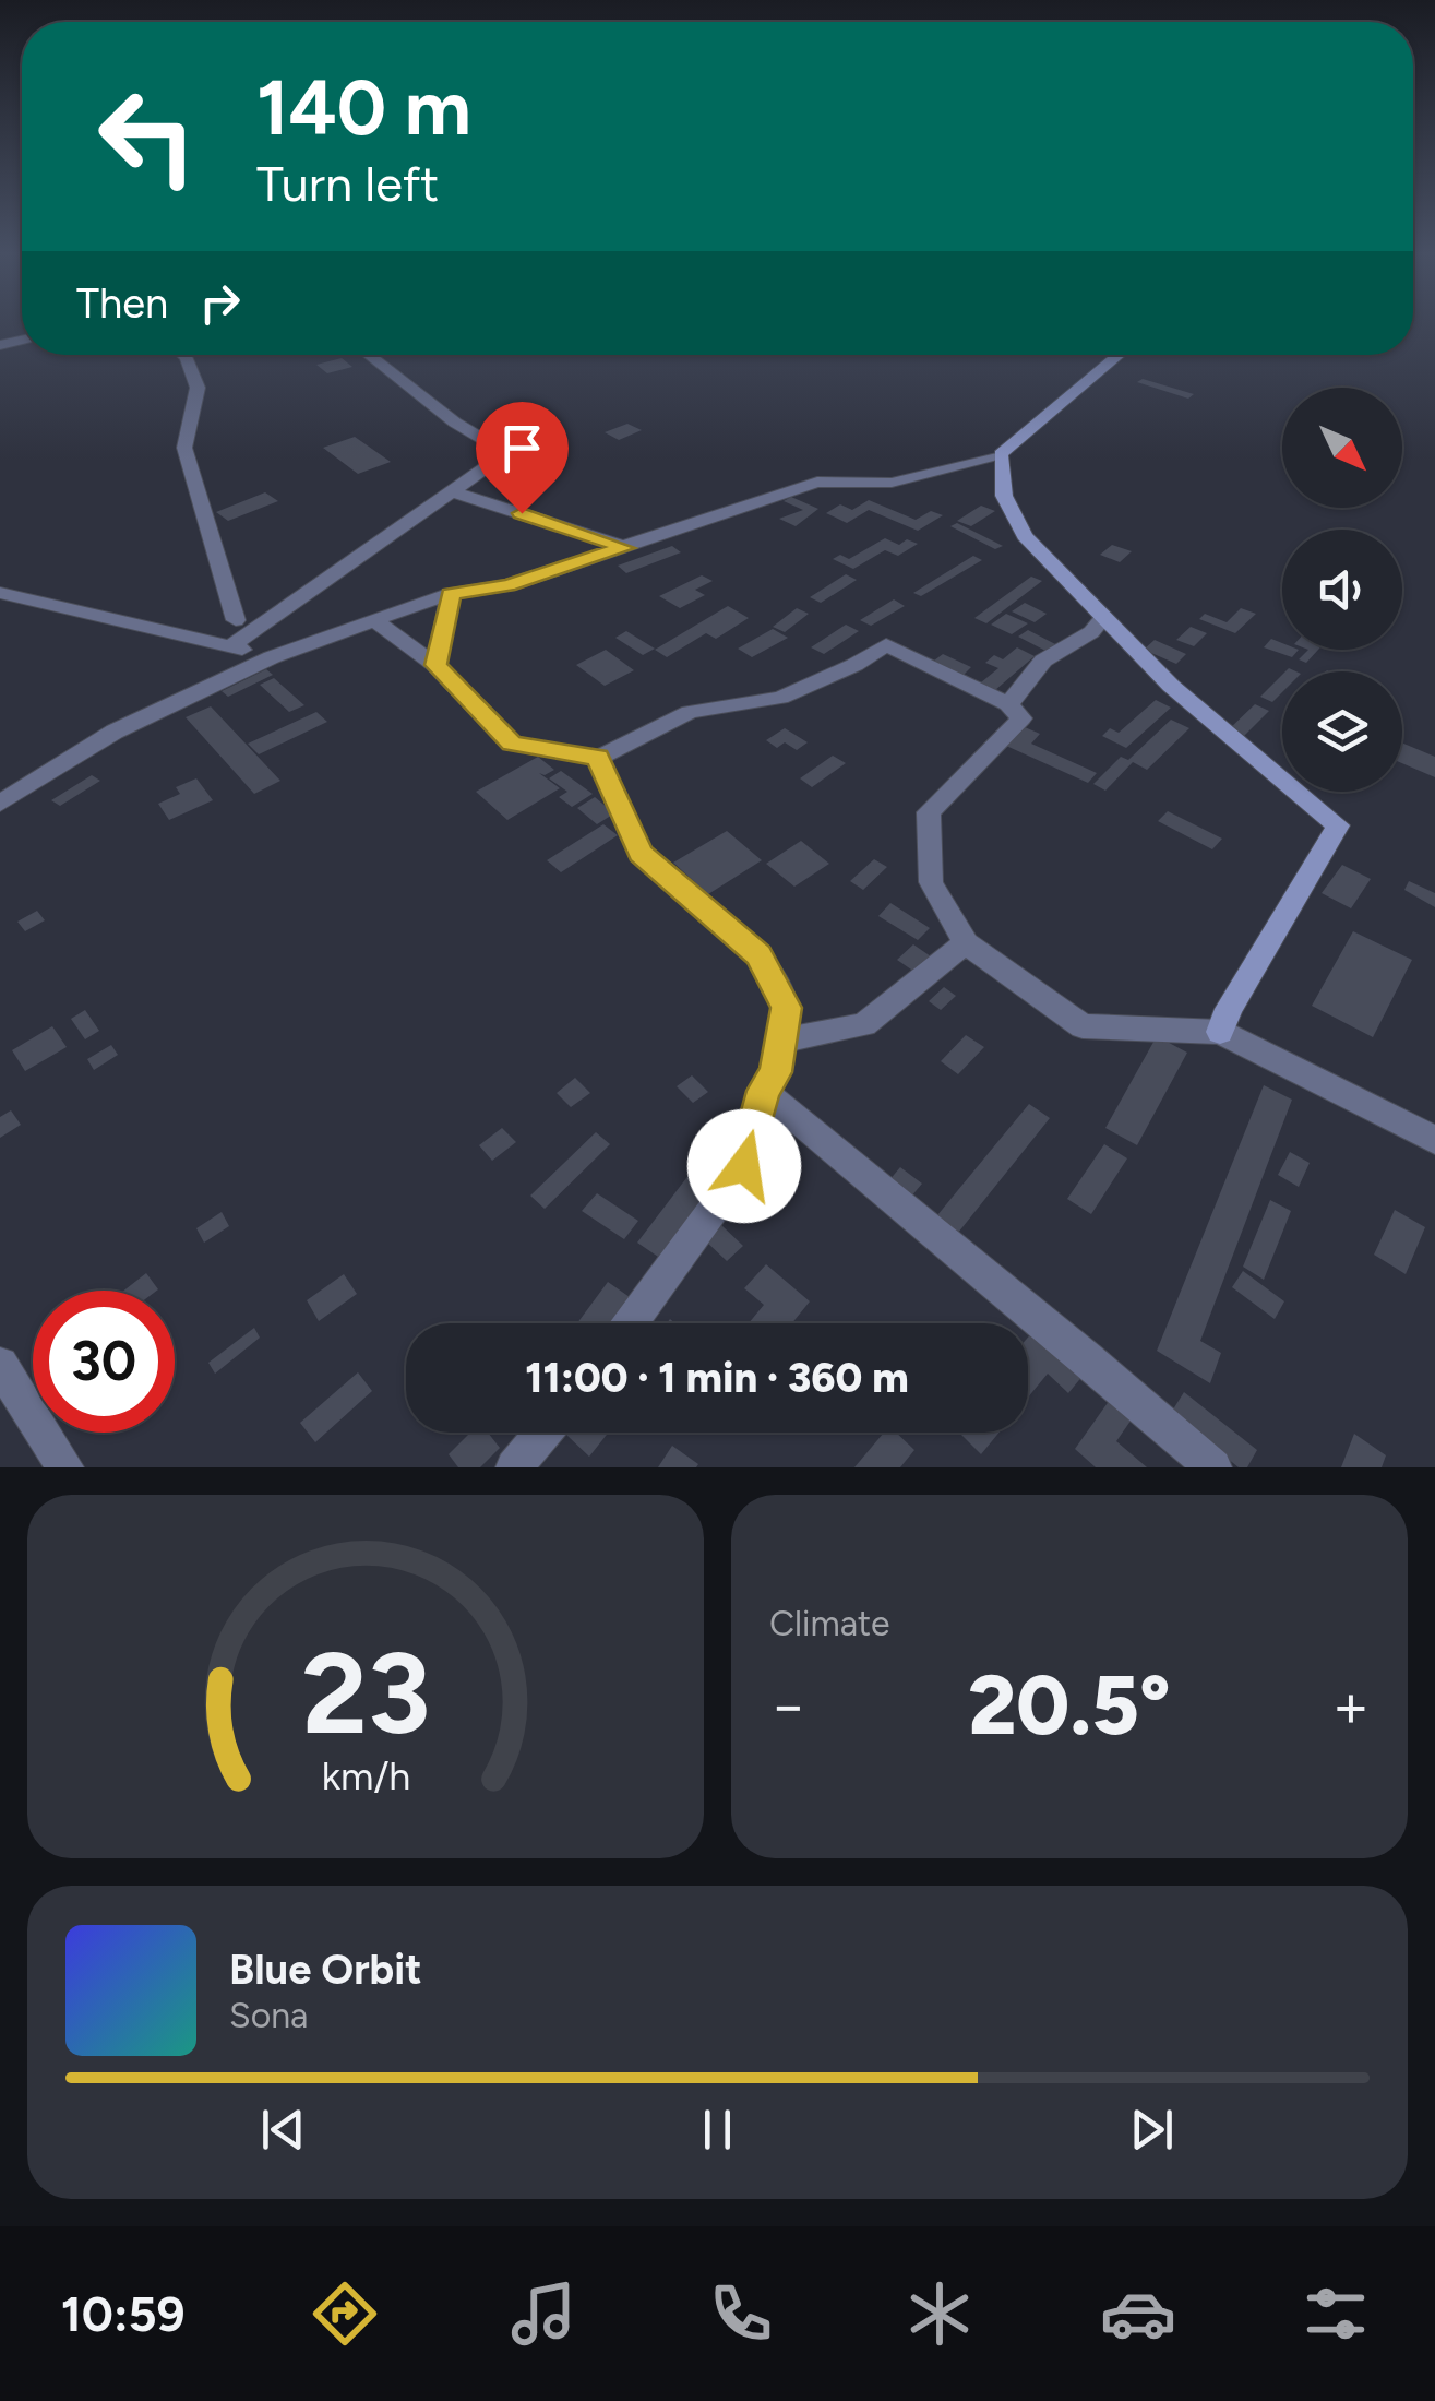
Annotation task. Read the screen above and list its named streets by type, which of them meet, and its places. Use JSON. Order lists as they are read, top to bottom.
{
  "north": "bottom right",
  "page": {
    "turn": ["140 m", "Turn left"],
    "then": "Then",
    "limit": "30",
    "trip": "11:00 · 1 min · 360 m",
    "tile": "Climate",
    "heat": ["−", "20.5°", "+"],
    "song": ["Blue Orbit", "Sona"],
    "tabs": "10:59",
    "gauge": ["23", "km/h"]
  }
}
